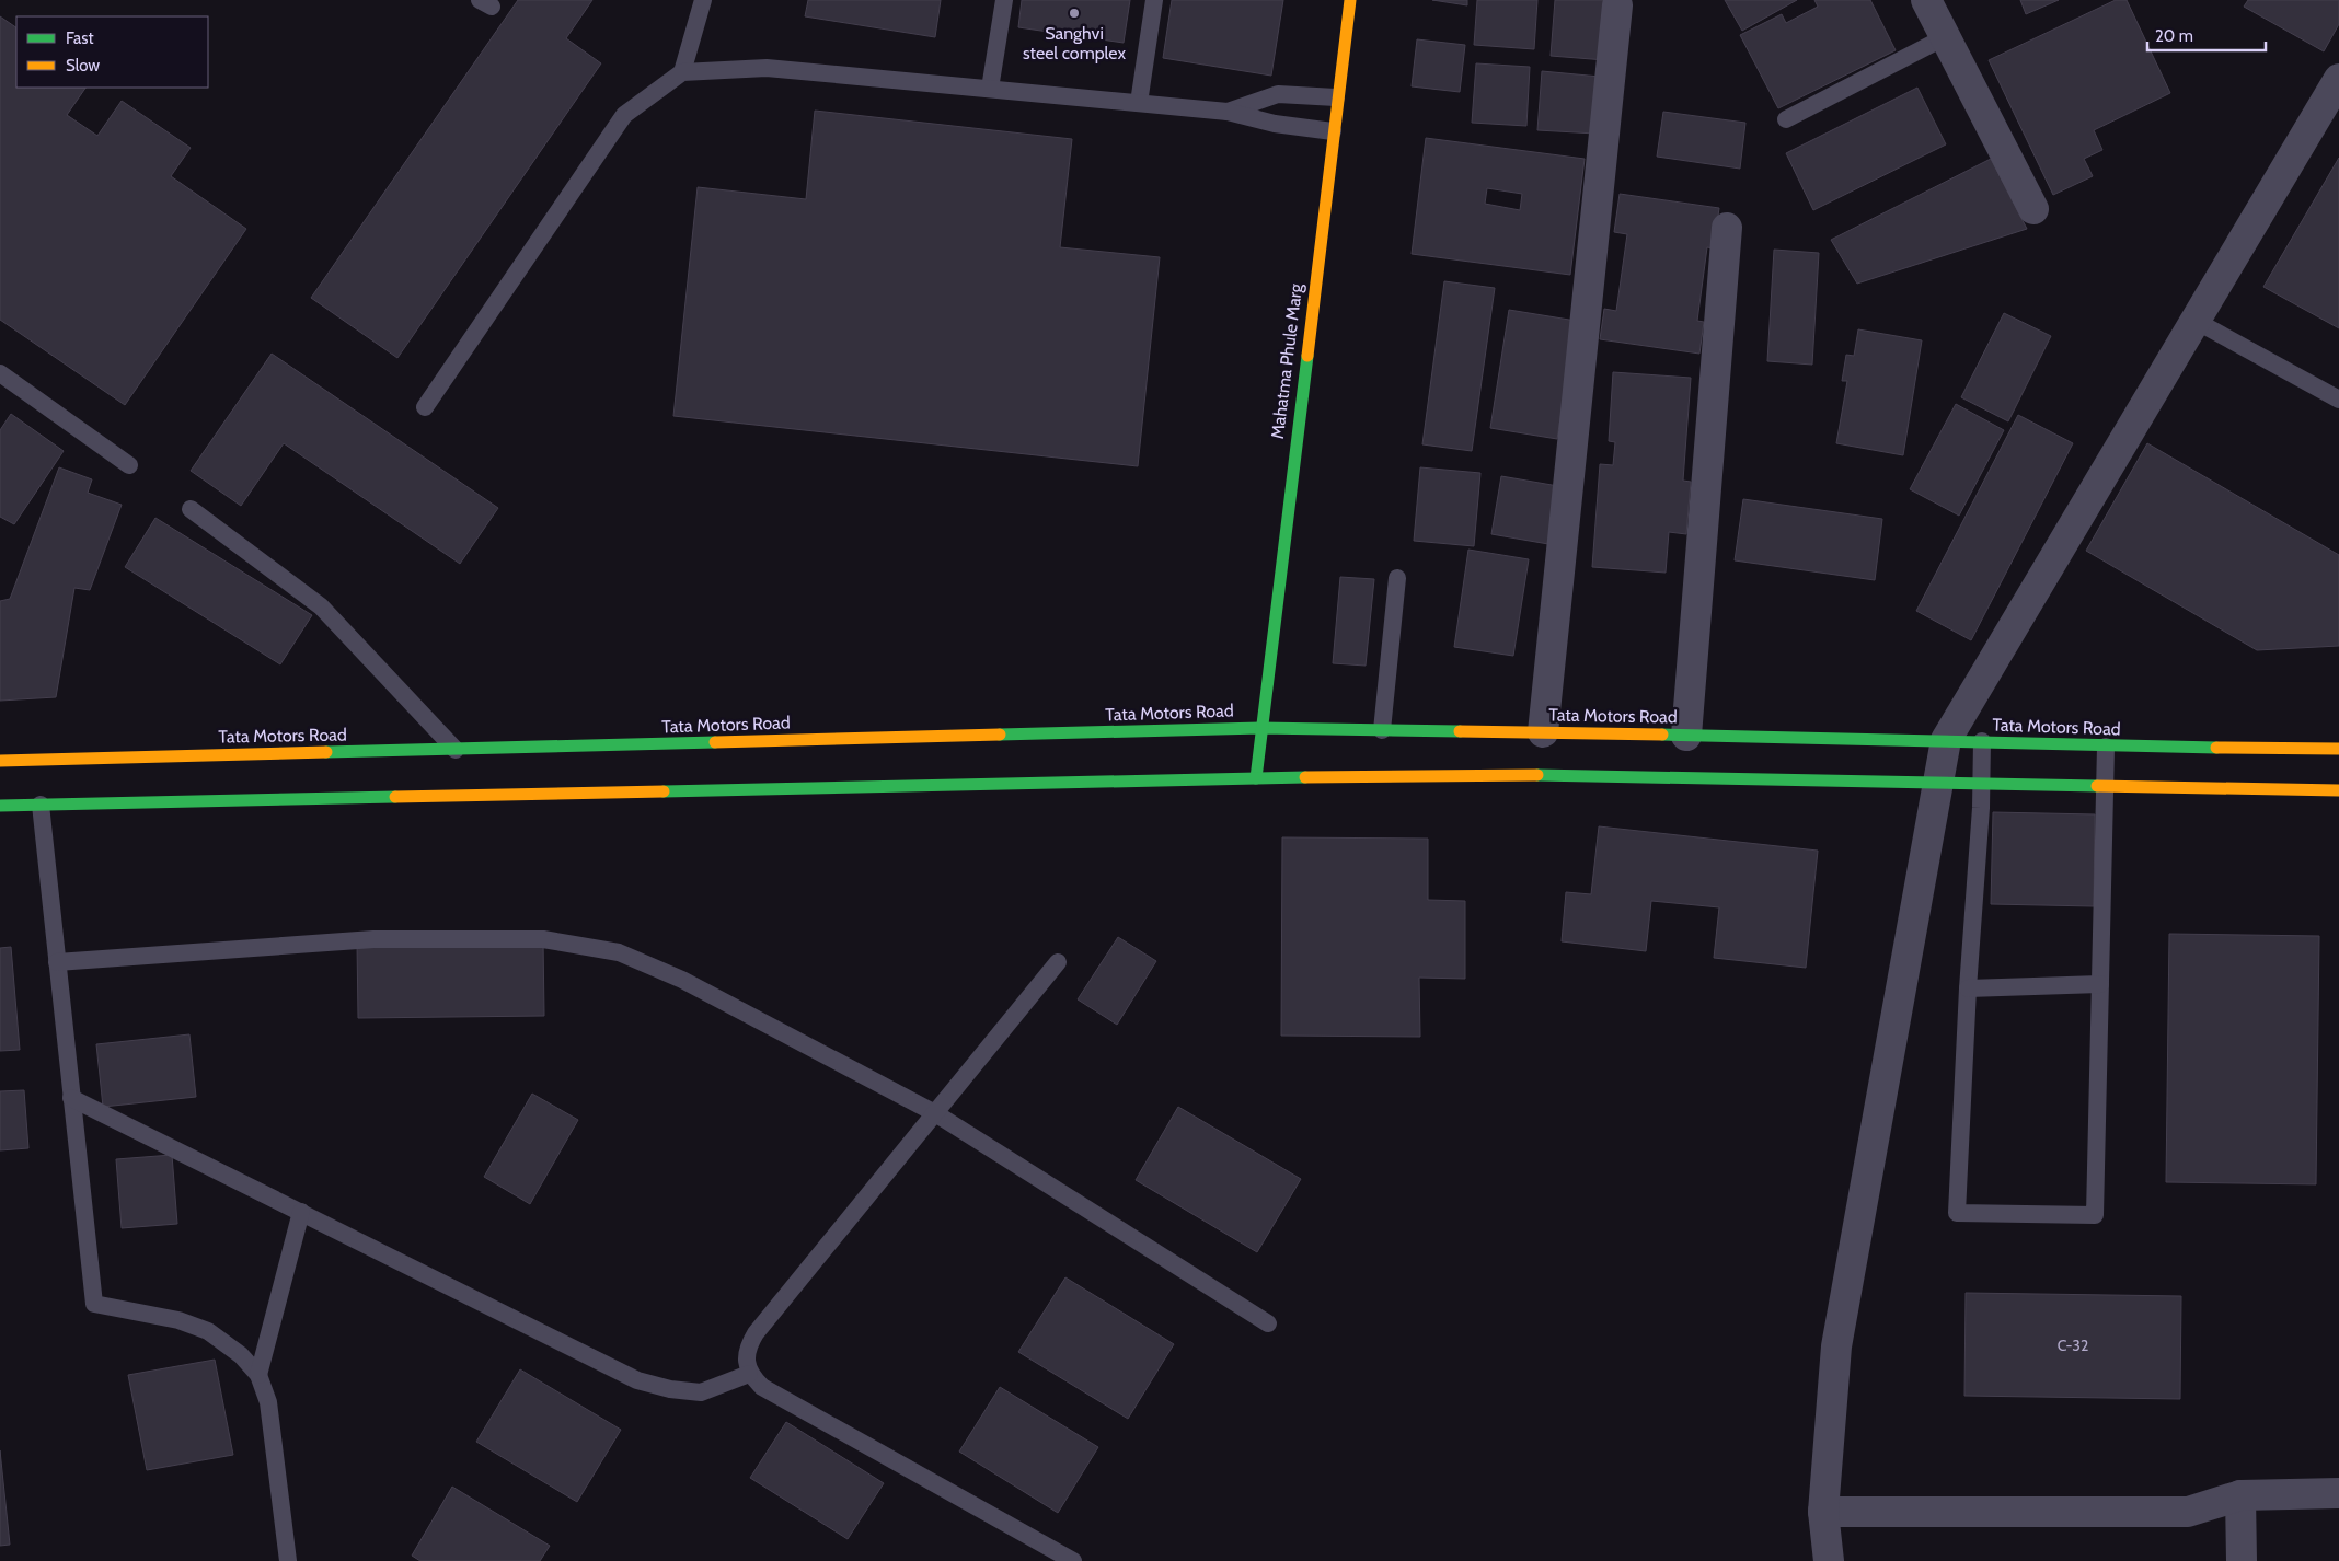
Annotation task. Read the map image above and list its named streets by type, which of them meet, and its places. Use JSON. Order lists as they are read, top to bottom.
{
  "streets": {
    "main road": ["Mahatma Phule Marg", "Tata Motors Road"]
  },
  "crossings": [
    ["Mahatma Phule Marg", "Tata Motors Road"]
  ],
  "places": ["Sanghvi steel complex"],
  "house_numbers": ["C-32"],
  "legend": ["Fast", "Slow"],
  "scale_bar": "20 m"
}
